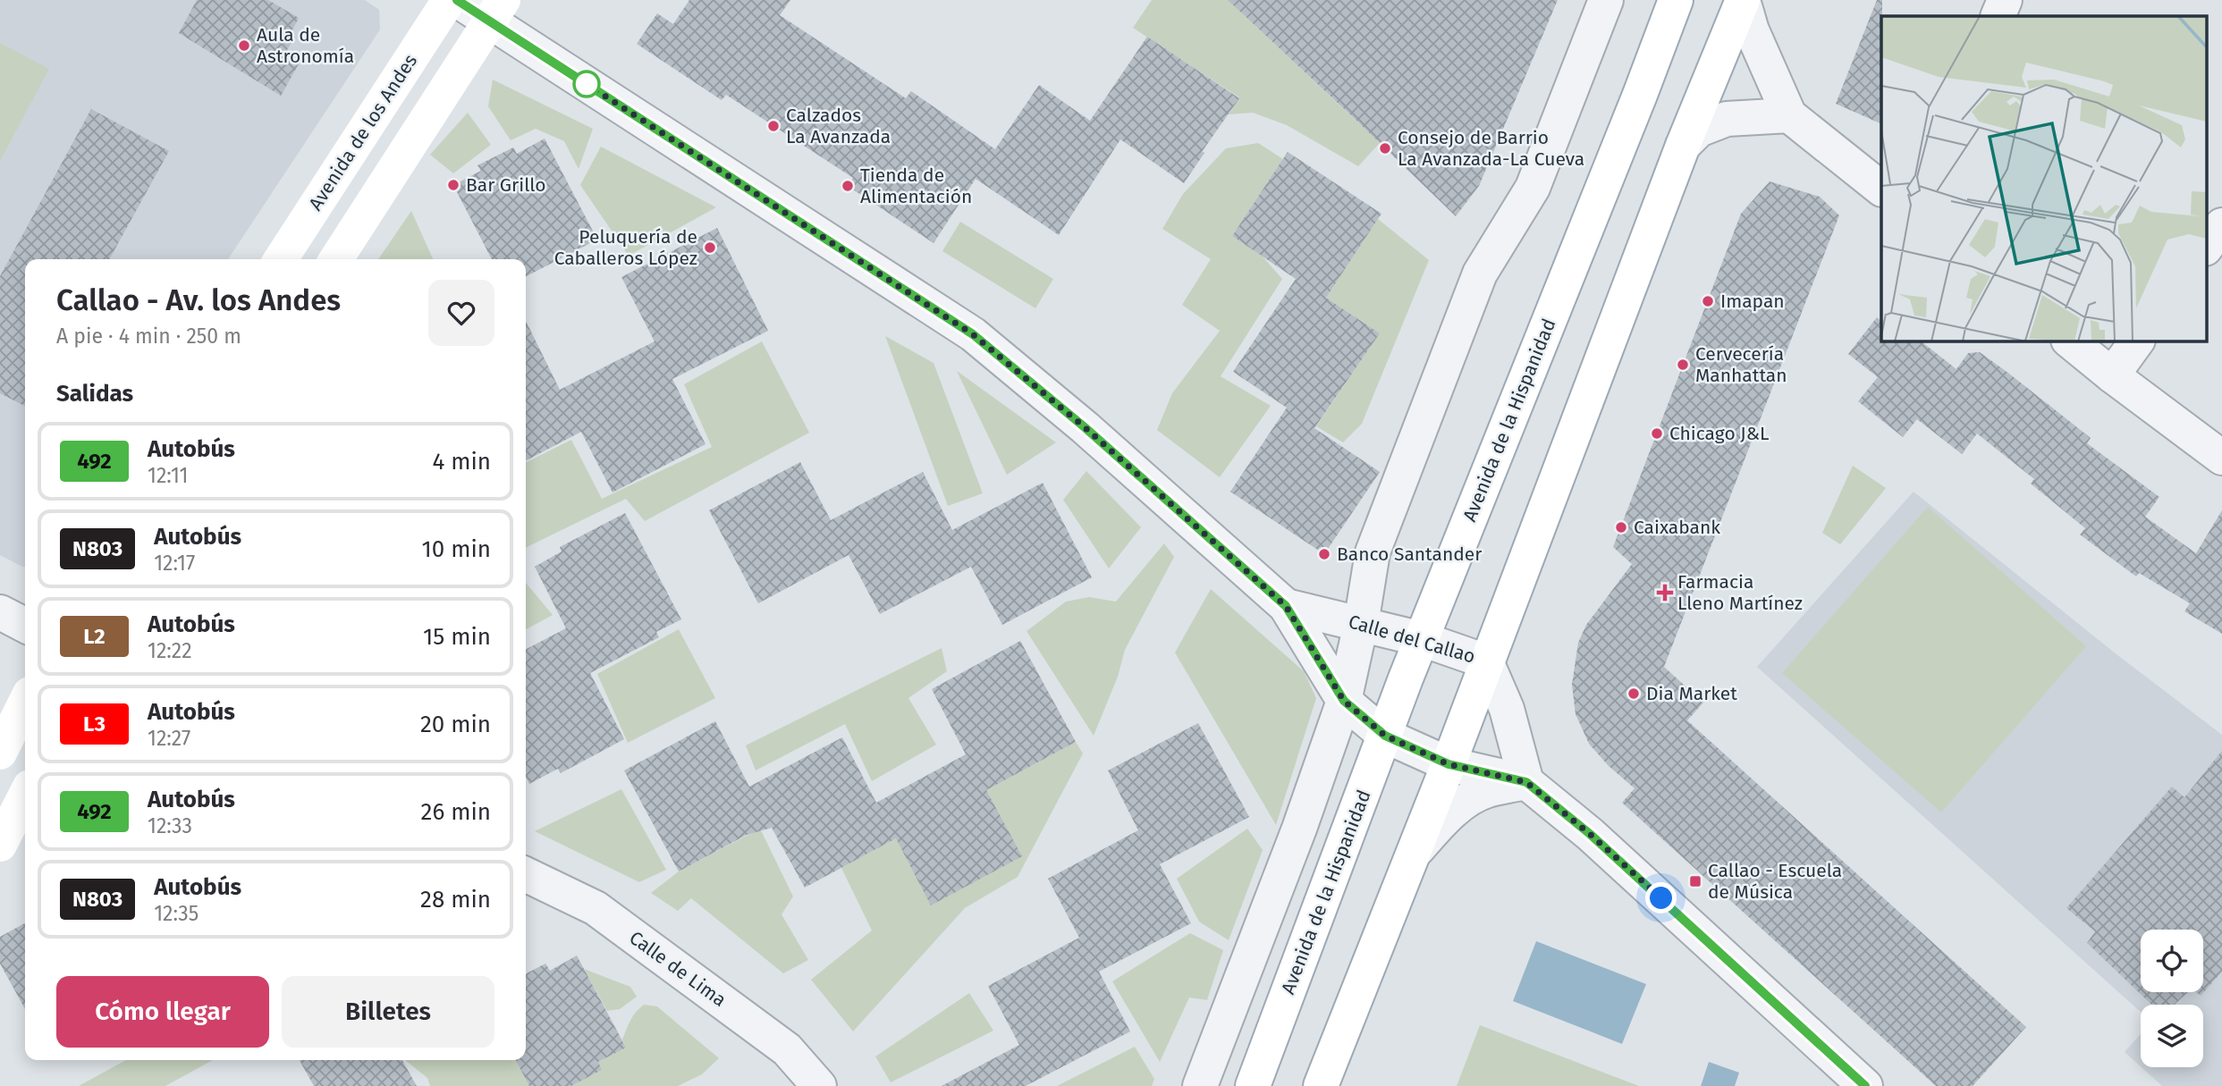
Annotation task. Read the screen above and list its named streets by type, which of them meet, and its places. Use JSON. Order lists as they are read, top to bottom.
{
  "streets": {
    "main road": ["Avenida de los Andes", "Avenida de la Hispanidad"],
    "street": ["Calle del Callao", "Calle de Lima"]
  },
  "crossings": [
    ["Avenida de la Hispanidad", "Calle del Callao"]
  ],
  "places": {
    "other": [
      "Aula de Astronomía",
      "Calzados La Avanzada",
      "Consejo de Barrio La Avanzada-La Cueva",
      "Bar Grillo",
      "Tienda de Alimentación",
      "Peluquería de Caballeros López",
      "Imapan",
      "Cervecería Manhattan",
      "Chicago J&L",
      "Caixabank",
      "Banco Santander",
      "Dia Market"
    ],
    "health": ["Farmacia Lleno Martínez"],
    "transit": ["Callao - Escuela de Música"]
  },
  "lines": ["bus line 492"],
  "page": {
    "heading": [
      ["Callao - Av. los Andes", "A pie · 4 min · 250 m"],
      "Salidas"
    ],
    "list": [
      {
        "mark": "492",
        "name": "Autobús",
        "note": "12:11",
        "value": "4 min"
      },
      {
        "mark": "N803",
        "name": "Autobús",
        "note": "12:17",
        "value": "10 min"
      },
      {
        "mark": "L2",
        "name": "Autobús",
        "note": "12:22",
        "value": "15 min"
      },
      {
        "mark": "L3",
        "name": "Autobús",
        "note": "12:27",
        "value": "20 min"
      },
      {
        "mark": "492",
        "name": "Autobús",
        "note": "12:33",
        "value": "26 min"
      },
      {
        "mark": "N803",
        "name": "Autobús",
        "note": "12:35",
        "value": "28 min"
      }
    ],
    "buttons": ["Cómo llegar", "Billetes"]
  }
}
